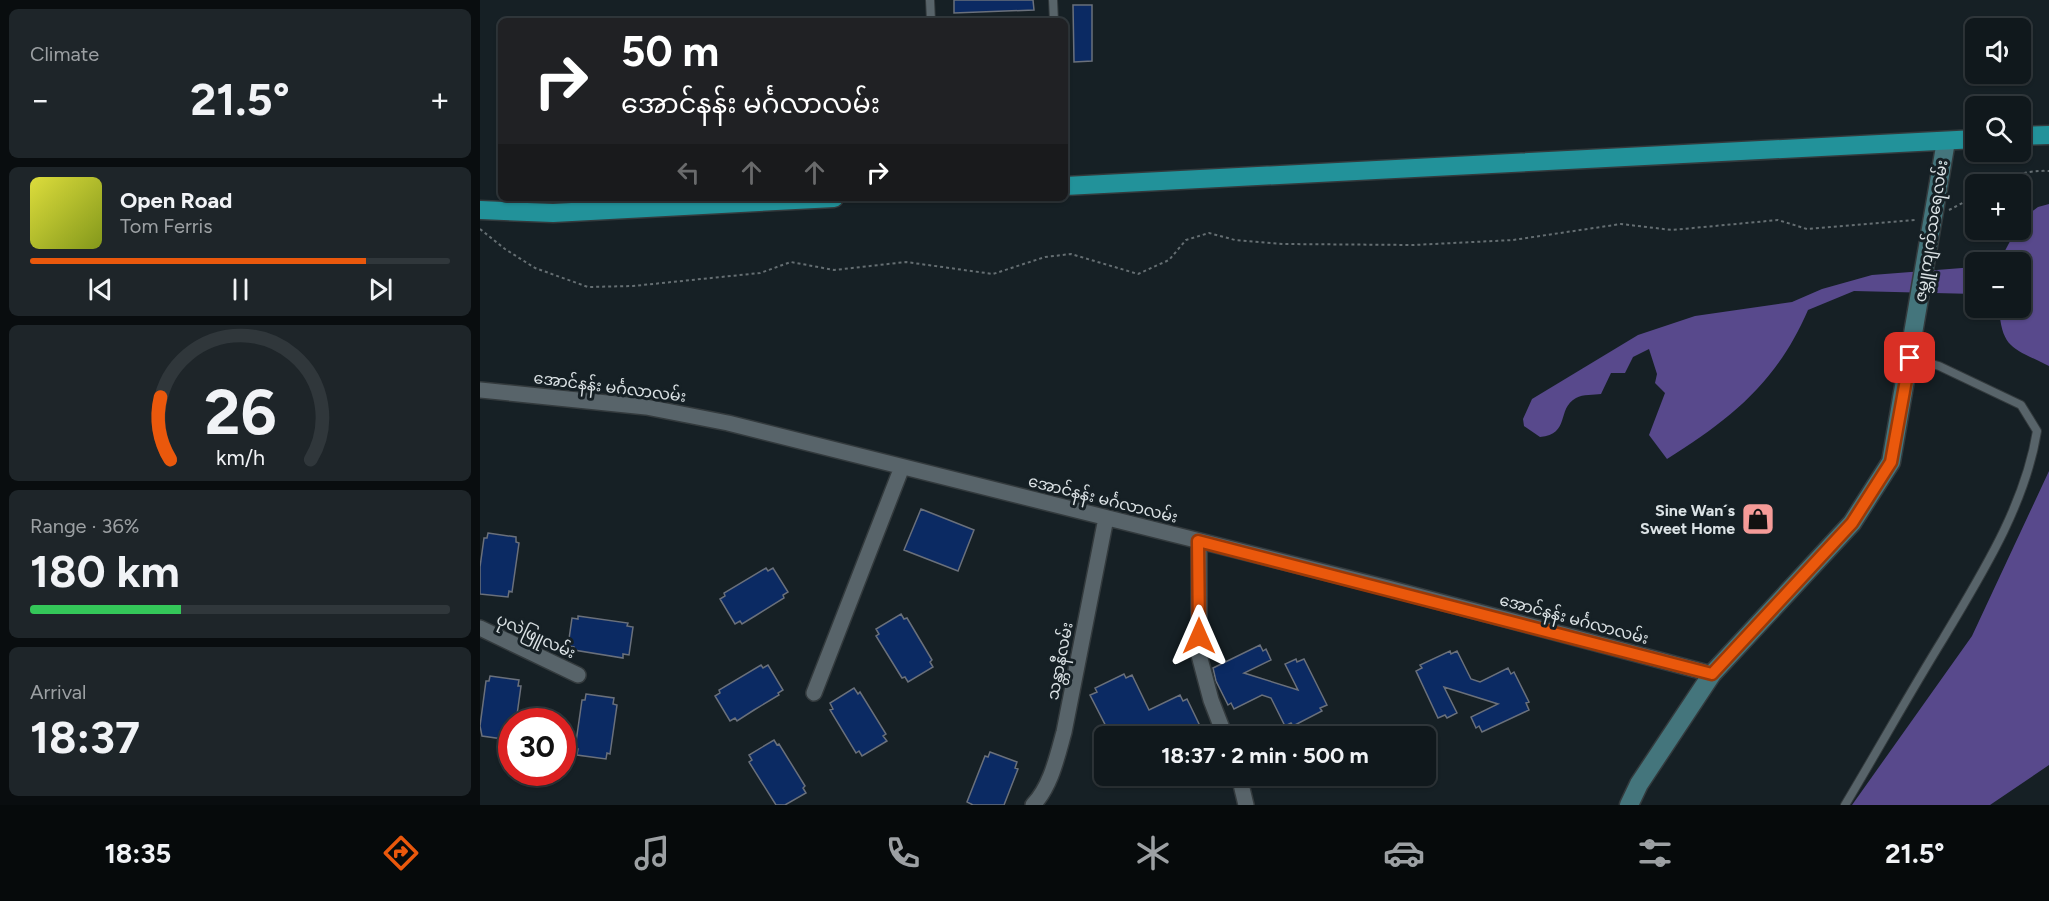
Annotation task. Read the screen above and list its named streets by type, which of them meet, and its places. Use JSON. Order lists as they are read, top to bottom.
{
  "streets": {
    "main road": ["ဇမ္ဘူကျက်သရေလမ်း"],
    "street": ["အောင်နန်း မင်္ဂလာလမ်း", "ပုလဲဖြူလမ်း", "သန္တာနီလမ်း"]
  },
  "crossings": [
    ["ဇမ္ဘူကျက်သရေလမ်း", "အောင်နန်း မင်္ဂလာလမ်း"],
    ["အောင်နန်း မင်္ဂလာလမ်း", "သန္တာနီလမ်း"]
  ],
  "places": {
    "shop": ["Sine Wan´s Sweet Home"]
  },
  "page": {
    "tile": [
      "Climate",
      ["Range · 36%", "180 km"],
      ["Arrival", "18:37"]
    ],
    "map_buttons": ["+", "−"],
    "turn": ["50 m", "အောင်နန်း မင်္ဂလာလမ်း"],
    "heat": ["−", "21.5°", "+"],
    "song": ["Open Road", "Tom Ferris"],
    "limit": "30",
    "trip": "18:37 · 2 min · 500 m",
    "tabs": ["18:35", "21.5°"],
    "gauge": ["26", "km/h"]
  }
}
